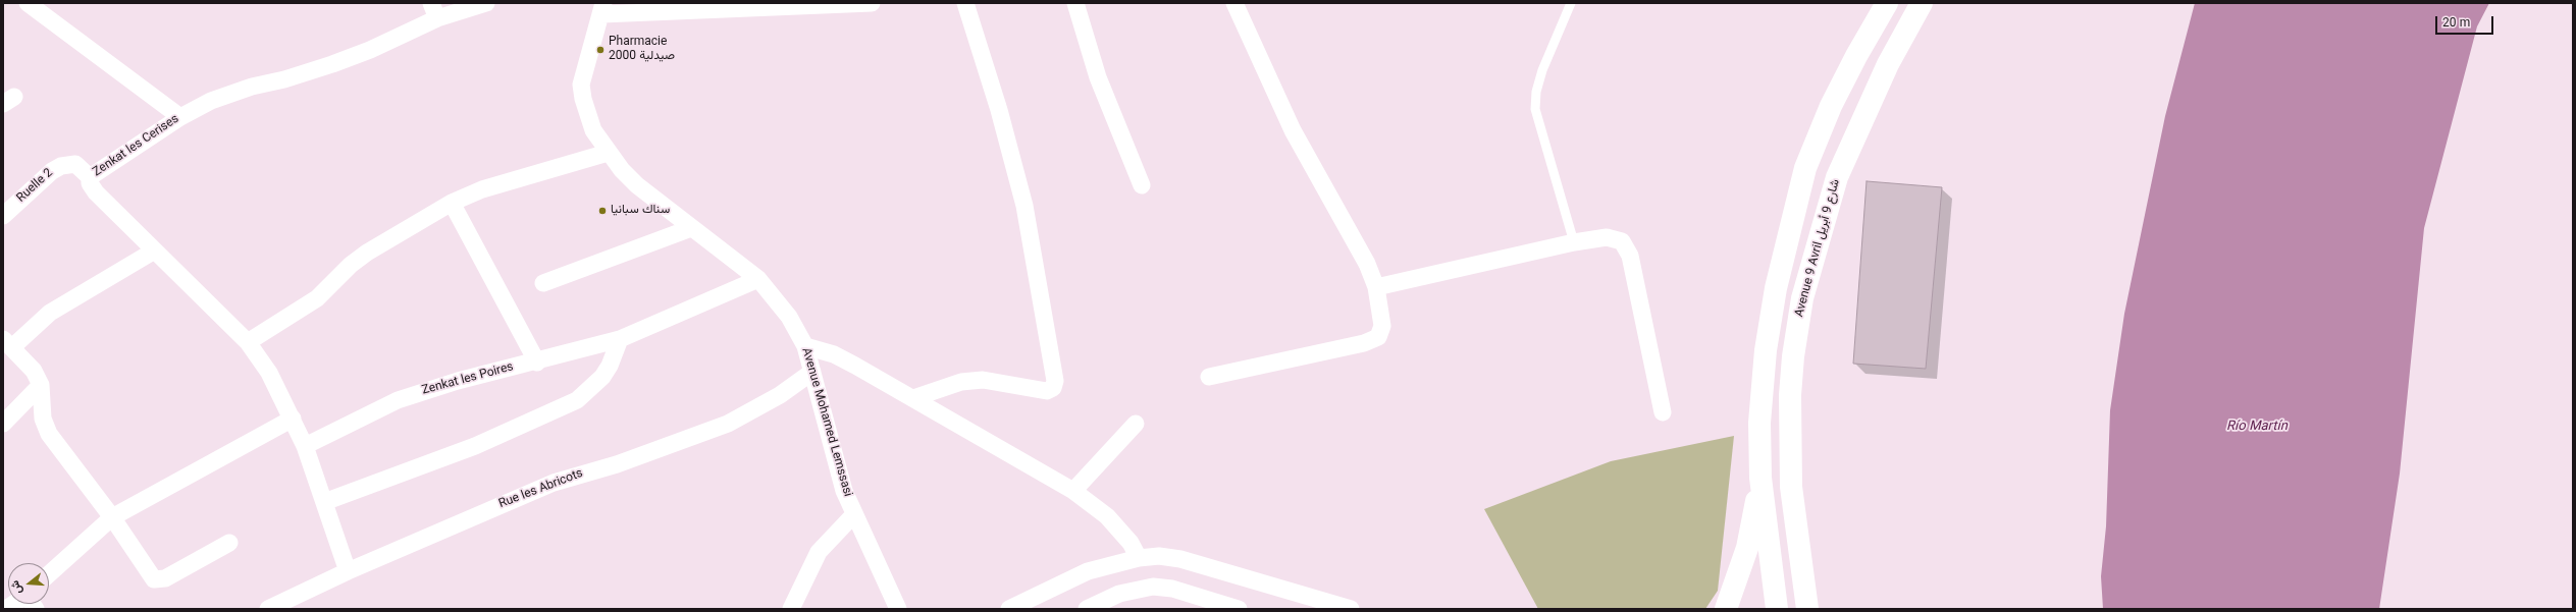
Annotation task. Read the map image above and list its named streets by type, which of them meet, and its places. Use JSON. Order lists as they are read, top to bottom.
{
  "streets": {
    "highway": ["Avenue 9 Avril شارع 9 أبريل"],
    "street": [
      "Zenkat les Cerises",
      "Ruelle 2",
      "Zenkat les Poires",
      "Avenue Mohamed Lemssasi",
      "Rue les Abricots"
    ]
  },
  "crossings": [
    ["Zenkat les Cerises", "Ruelle 2"],
    ["Zenkat les Cerises", "Zenkat les Poires"],
    ["Zenkat les Poires", "Avenue Mohamed Lemssasi"],
    ["Avenue Mohamed Lemssasi", "Rue les Abricots"]
  ],
  "water": ["Río Martín"],
  "places": ["Pharmacie 2000 صيدلية", "سناك سبانيا"],
  "scale_bar": "20 m",
  "north": "left"
}
